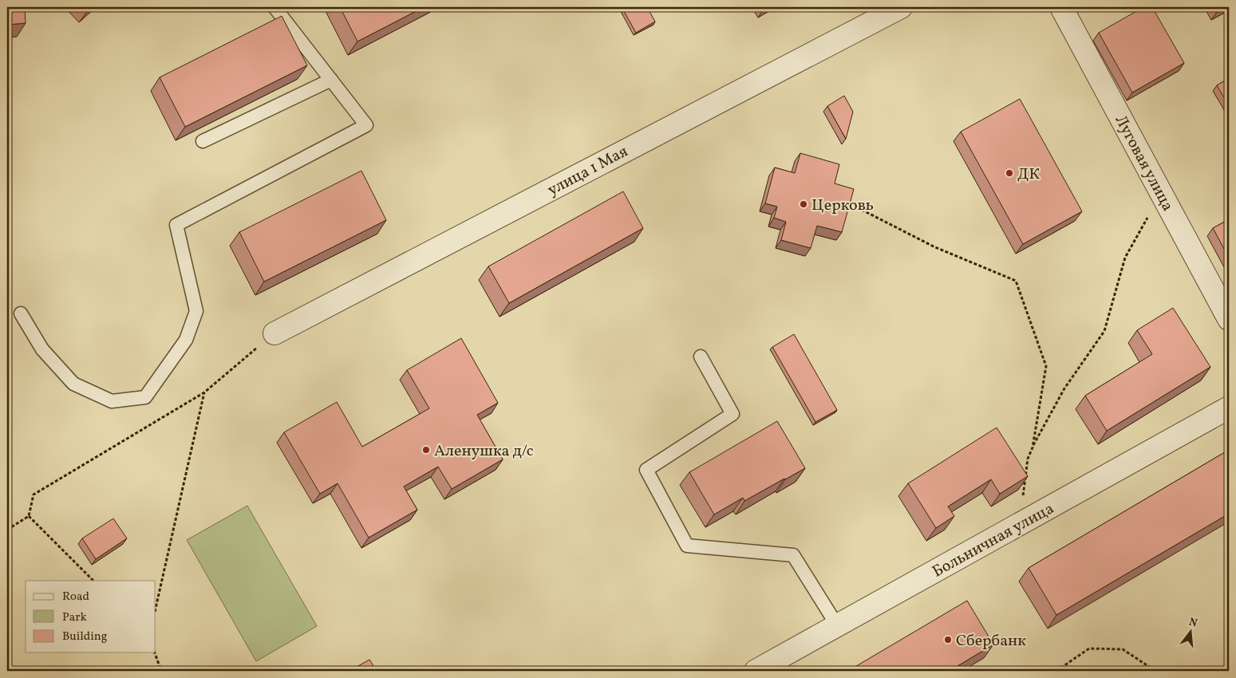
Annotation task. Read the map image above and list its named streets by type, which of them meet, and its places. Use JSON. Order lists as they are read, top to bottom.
{
  "streets": {
    "street": ["Луговая улица", "улица 1 Мая", "Больничная улица"]
  },
  "places": [
    "ДК",
    "Церковь",
    "Аленушка д/с",
    "Сбербанк"
  ],
  "legend": ["Road", "Park", "Building"],
  "north": "top"
}
